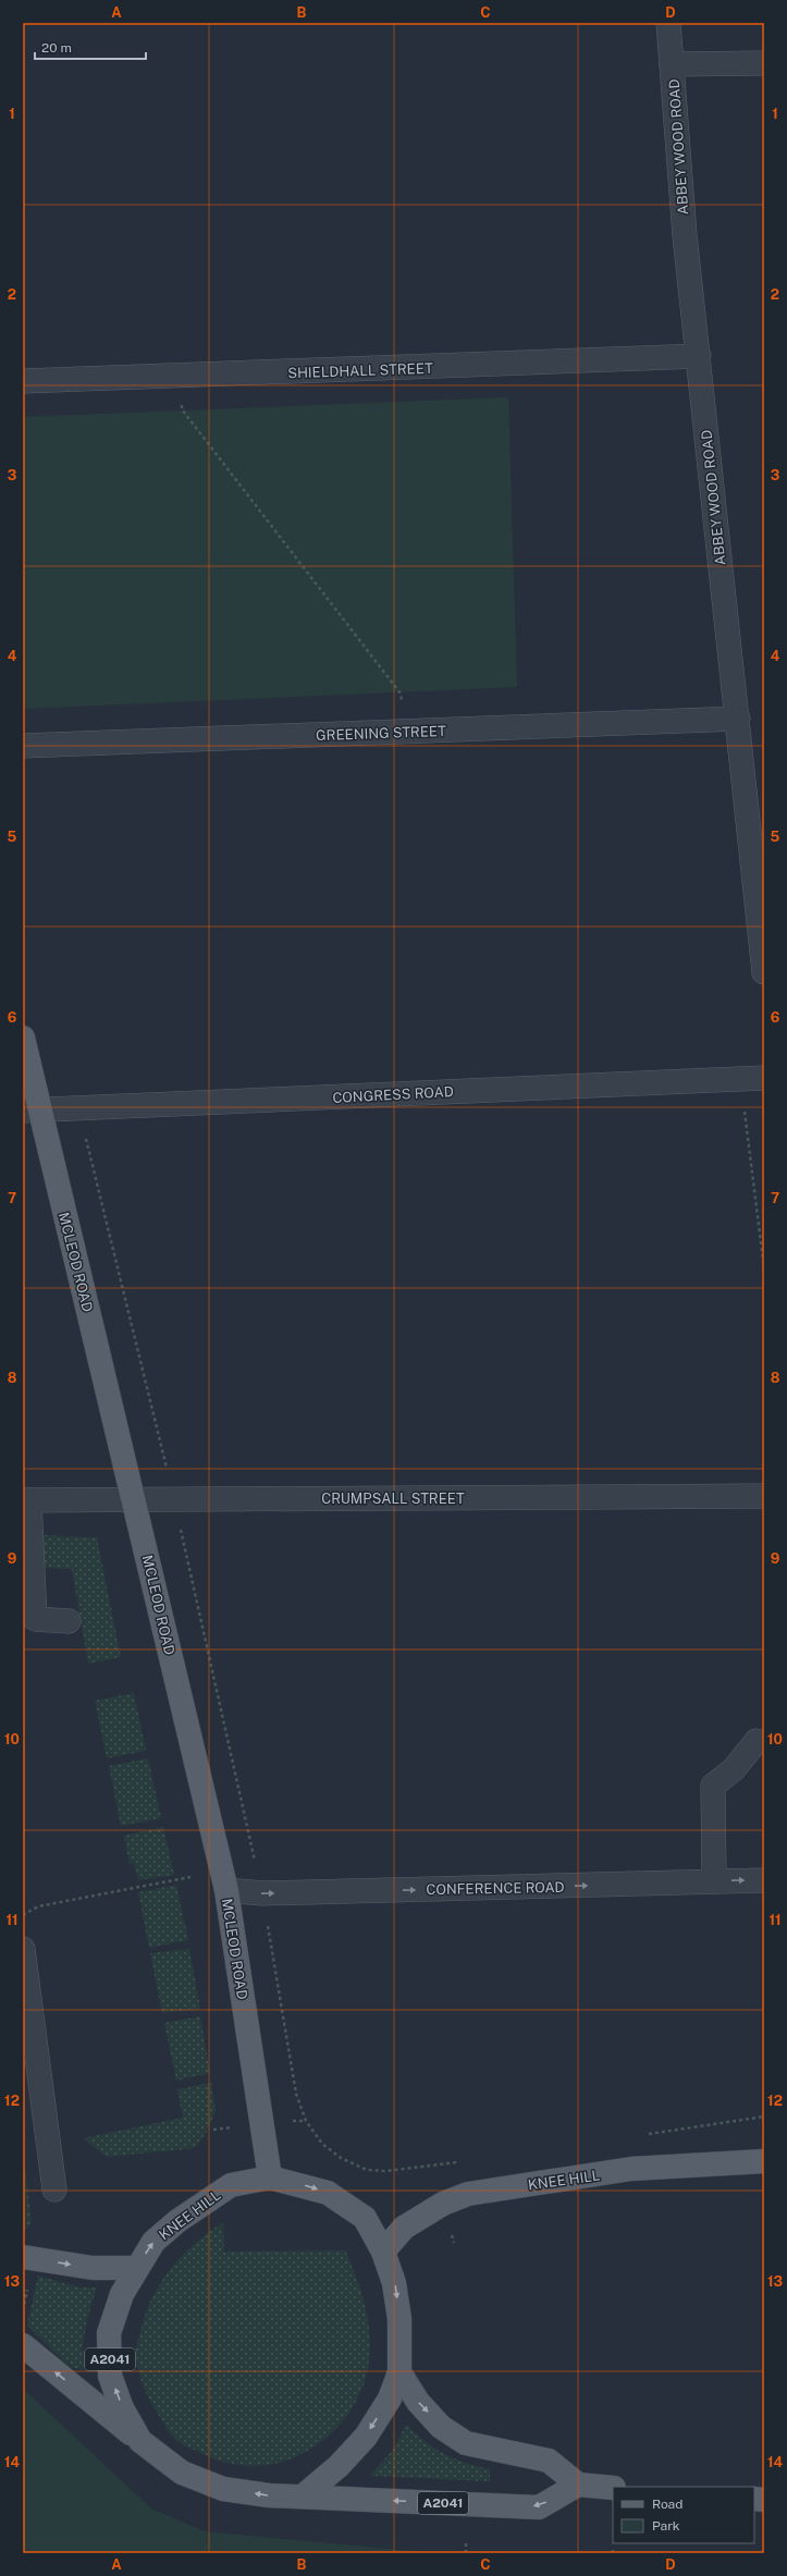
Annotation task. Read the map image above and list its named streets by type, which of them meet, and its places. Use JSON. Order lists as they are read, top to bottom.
{
  "streets": {
    "main road": ["MCLEOD ROAD", "KNEE HILL", "A2041"],
    "street": [
      "ABBEY WOOD ROAD",
      "SHIELDHALL STREET",
      "GREENING STREET",
      "CONGRESS ROAD",
      "CRUMPSALL STREET",
      "CONFERENCE ROAD"
    ]
  },
  "crossings": [
    ["ABBEY WOOD ROAD", "SHIELDHALL STREET"],
    ["ABBEY WOOD ROAD", "GREENING STREET"],
    ["CONGRESS ROAD", "MCLEOD ROAD"],
    ["MCLEOD ROAD", "CRUMPSALL STREET"],
    ["MCLEOD ROAD", "CONFERENCE ROAD"],
    ["MCLEOD ROAD", "KNEE HILL"],
    ["KNEE HILL", "A2041"]
  ],
  "one_way": ["CONFERENCE ROAD"],
  "legend": ["Road", "Park"],
  "scale_bar": "20 m",
  "grid": {
    "columns": [
      "A",
      "B",
      "C",
      "D"
    ],
    "rows": [
      "1",
      "2",
      "3",
      "4",
      "5",
      "6",
      "7",
      "8",
      "9",
      "10",
      "11",
      "12",
      "13",
      "14"
    ]
  }
}
